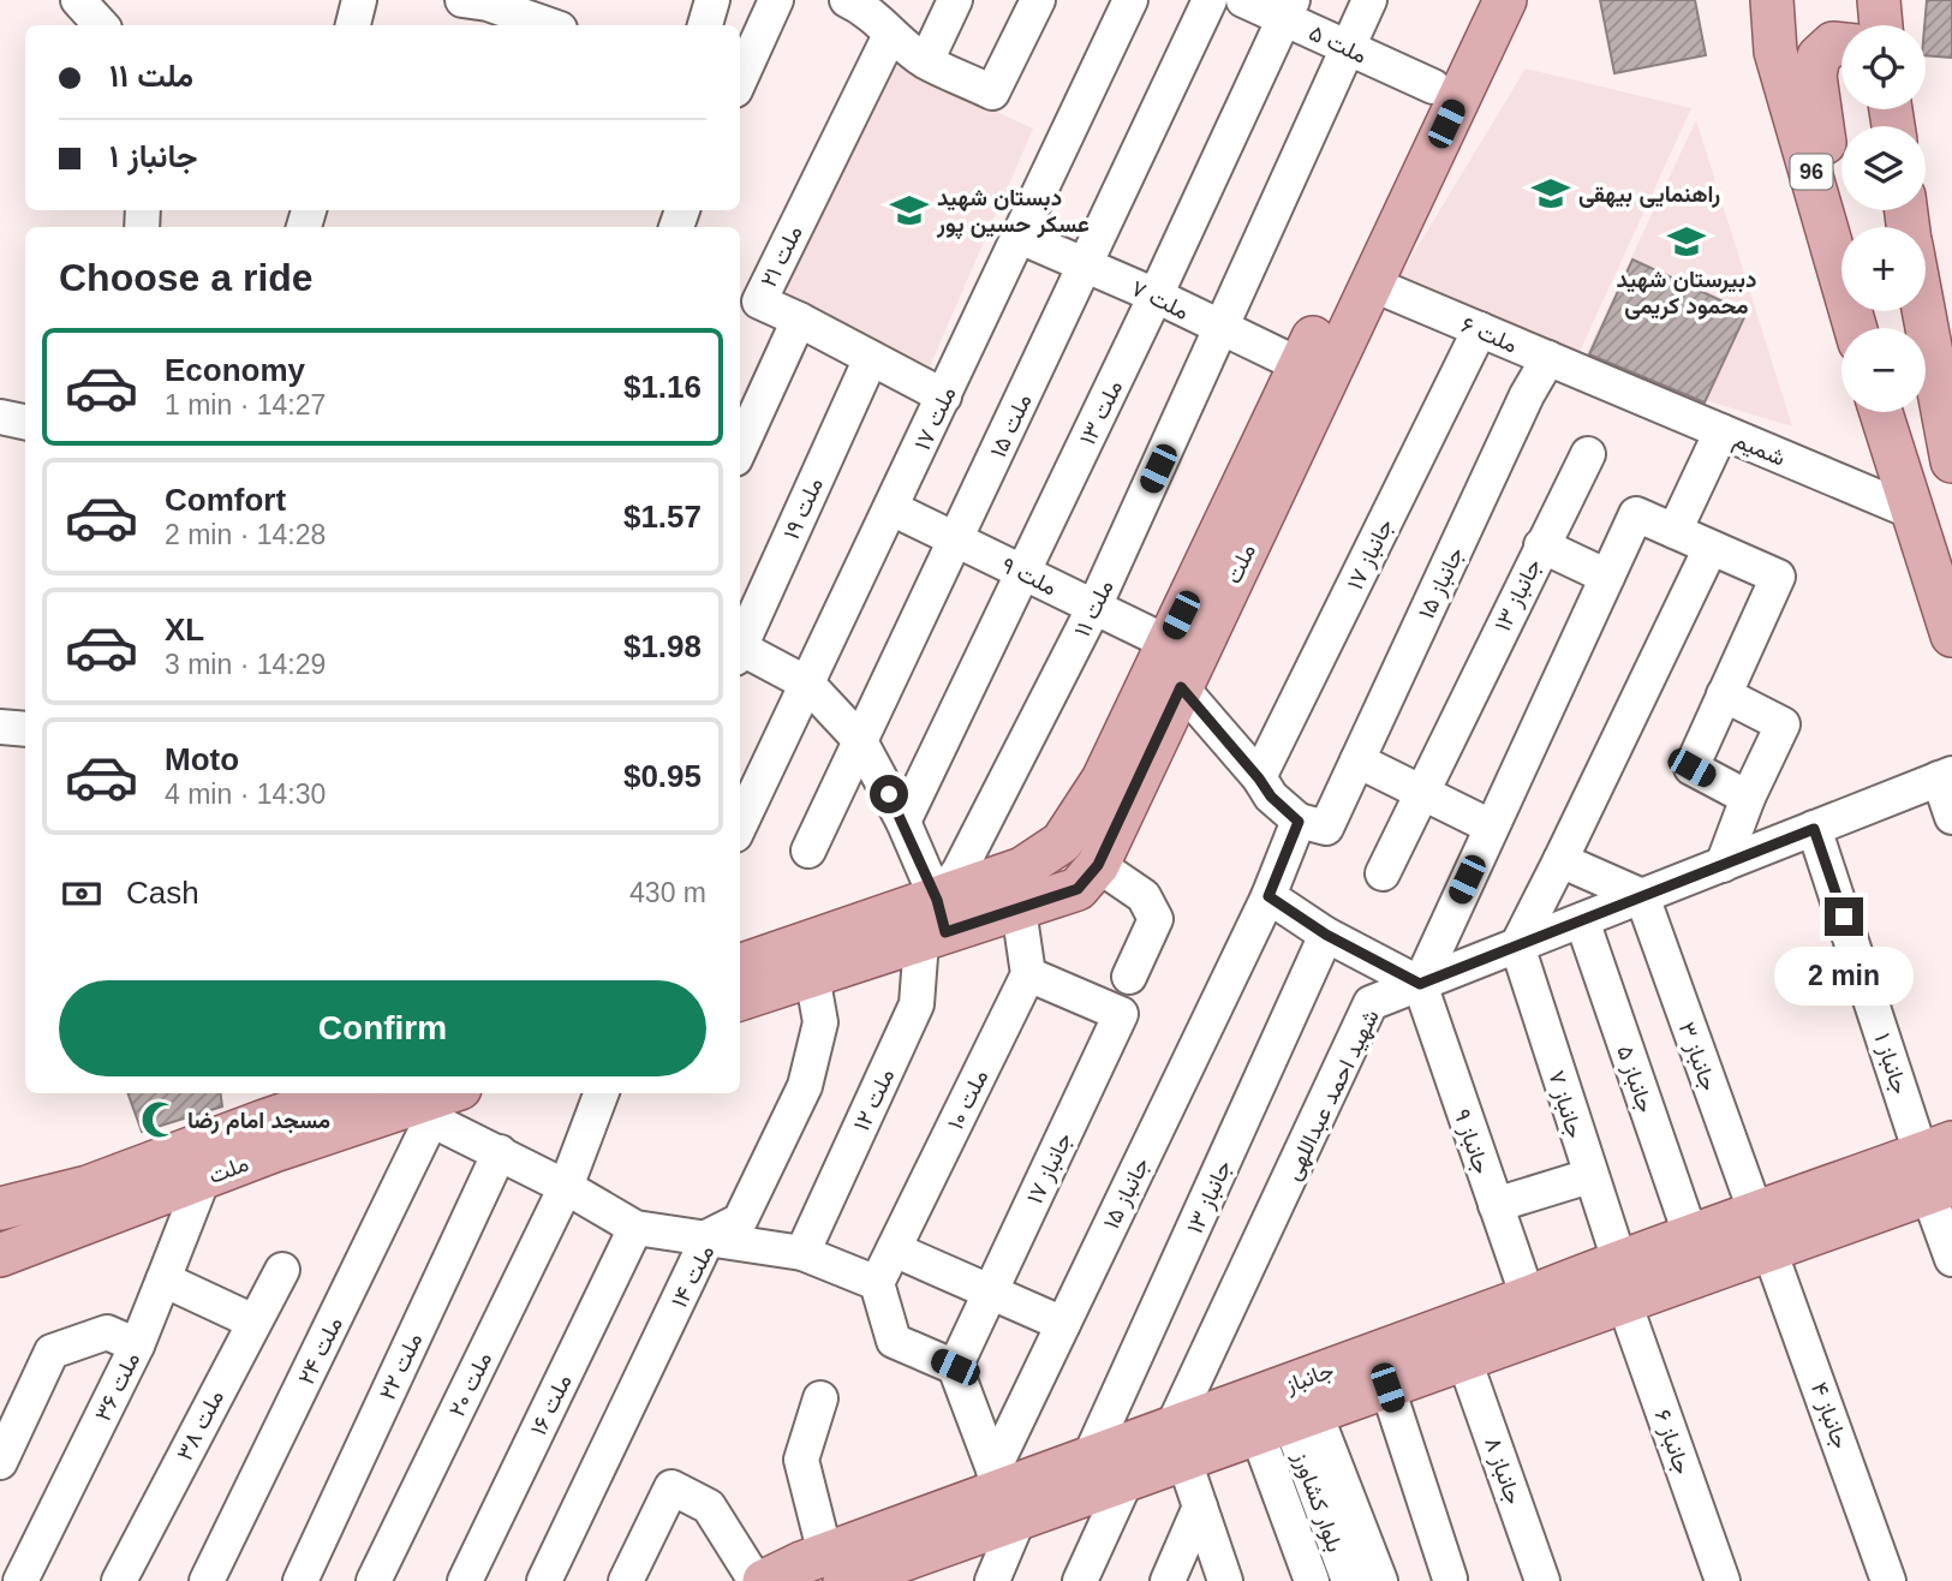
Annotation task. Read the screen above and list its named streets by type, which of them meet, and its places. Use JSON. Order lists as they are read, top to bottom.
{
  "streets": {
    "main road": ["96", "ملت", "جانباز"],
    "street": [
      "ملت ۵",
      "ملت ۲۱",
      "ملت ۷",
      "ملت ۶",
      "ملت ۱۳",
      "ملت ۱۷",
      "ملت ۱۵",
      "شمیم",
      "ملت ۱۹",
      "جانباز ۱۷",
      "ملت ۹",
      "جانباز ۱۵",
      "جانباز ۱۳",
      "ملت ۱۱",
      "جانباز ۳",
      "جانباز ۱",
      "جانباز ۵",
      "شهید احمد عبداللهی",
      "ملت ۱۲",
      "ملت ۱۰",
      "جانباز ۷",
      "جانباز ۹",
      "ملت ۱۴",
      "ملت ۲۴",
      "ملت ۲۲",
      "ملت ۲۰",
      "ملت ۳۶",
      "ملت ۱۶",
      "جانباز ۴",
      "ملت ۳۸",
      "جانباز ۶",
      "جانباز ۸",
      "بلوار کشاورز"
    ]
  },
  "crossings": [
    ["ملت ۵", "ملت ۱۳"],
    ["ملت ۵", "ملت"],
    ["ملت ۵", "ملت ۱۱"],
    ["ملت ۷", "ملت ۱۳"],
    ["ملت ۷", "ملت ۱۷"],
    ["ملت ۷", "ملت ۱۵"],
    ["ملت ۷", "ملت"],
    ["ملت ۷", "ملت ۱۱"],
    ["ملت ۶", "شمیم"],
    ["ملت ۶", "جانباز ۱۷"],
    ["ملت ۶", "ملت"],
    ["ملت ۶", "جانباز ۱۵"],
    ["ملت ۱۳", "ملت ۹"],
    ["ملت ۱۷", "ملت ۹"],
    ["ملت ۱۵", "ملت ۹"],
    ["جانباز ۱۷", "ملت ۱۰"],
    ["ملت", "ملت ۹"],
    ["ملت", "ملت ۱۱"],
    ["ملت", "ملت ۱۲"],
    ["ملت", "ملت ۱۴"],
    ["ملت", "ملت ۲۴"],
    ["ملت", "ملت ۳۶"],
    ["ملت ۹", "ملت ۱۱"],
    ["جانباز ۱۵", "جانباز"],
    ["جانباز ۱۳", "جانباز"],
    ["ملت ۱۱", "ملت ۱۲"],
    ["جانباز ۳", "شهید احمد عبداللهی"],
    ["جانباز ۳", "جانباز"],
    ["جانباز ۳", "جانباز ۴"],
    ["جانباز ۱", "شهید احمد عبداللهی"],
    ["جانباز ۱", "جانباز"],
    ["جانباز ۵", "شهید احمد عبداللهی"],
    ["جانباز ۵", "جانباز"],
    ["شهید احمد عبداللهی", "جانباز ۷"],
    ["شهید احمد عبداللهی", "جانباز ۹"],
    ["شهید احمد عبداللهی", "جانباز"],
    ["جانباز ۷", "جانباز"],
    ["جانباز ۹", "جانباز"],
    ["جانباز", "جانباز ۴"],
    ["جانباز", "جانباز ۶"],
    ["جانباز", "جانباز ۸"],
    ["جانباز", "بلوار کشاورز"]
  ],
  "places": {
    "school or university": ["راهنمایی بیهقی", "دبستان شهید عسکر حسین پور", "دبیرستان شهید محمود کریمی"],
    "mosque": ["مسجد امام رضا"]
  },
  "page": {
    "map_buttons": ["+", "−"],
    "banner": ["ملت ۱۱", "جانباز ۱"],
    "heading": "Choose a ride",
    "list": [
      {
        "name": "Economy",
        "note": "1 min · 14:27",
        "value": "$1.16"
      },
      {
        "name": "Comfort",
        "note": "2 min · 14:28",
        "value": "$1.57"
      },
      {
        "name": "XL",
        "note": "3 min · 14:29",
        "value": "$1.98"
      },
      {
        "name": "Moto",
        "note": "4 min · 14:30",
        "value": "$0.95"
      }
    ],
    "pay": ["Cash", "430 m"],
    "bubble": "2 min",
    "buttons": "Confirm"
  }
}
